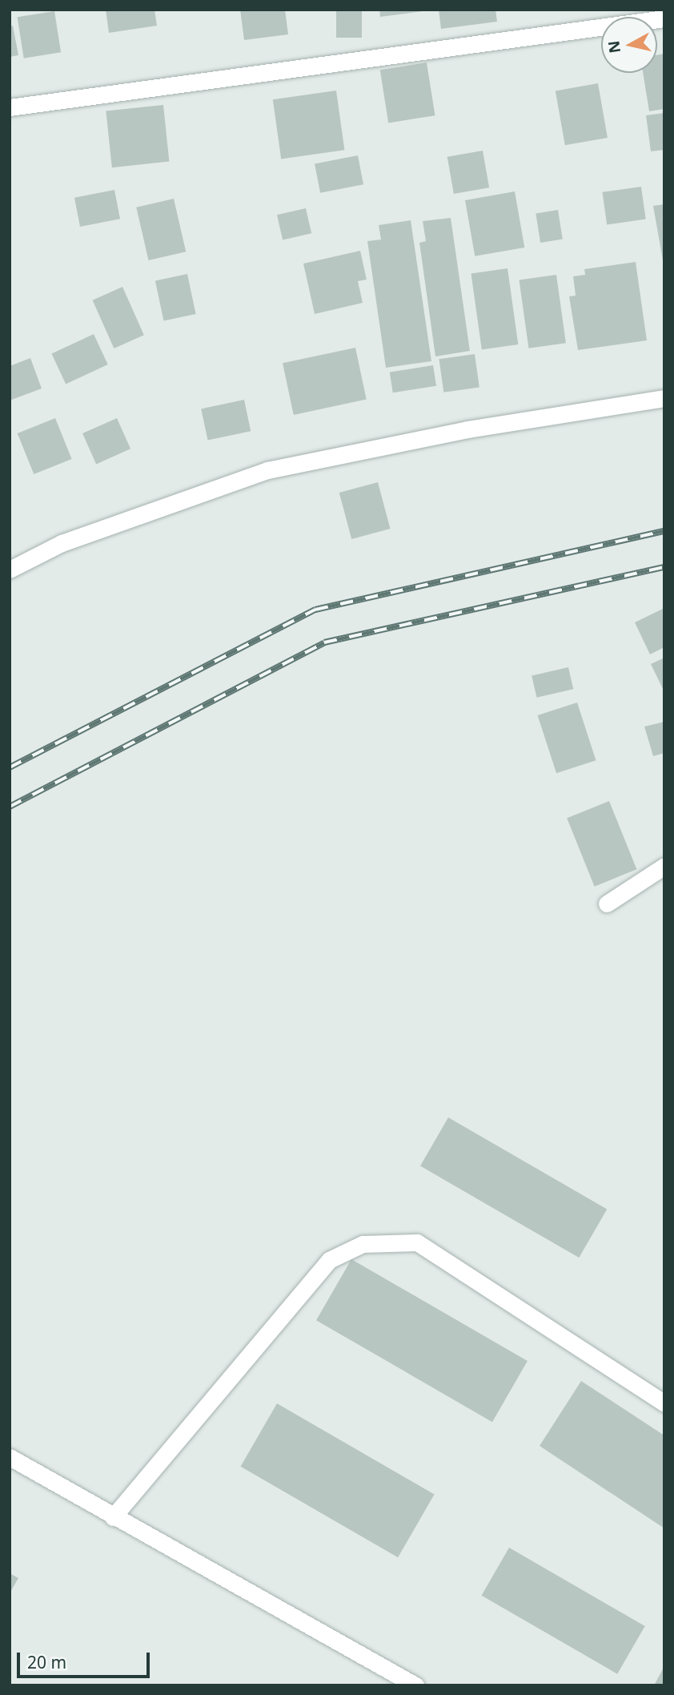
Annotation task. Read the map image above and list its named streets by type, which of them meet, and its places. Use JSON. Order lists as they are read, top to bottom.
{
  "scale_bar": "20 m",
  "north": "left"
}
